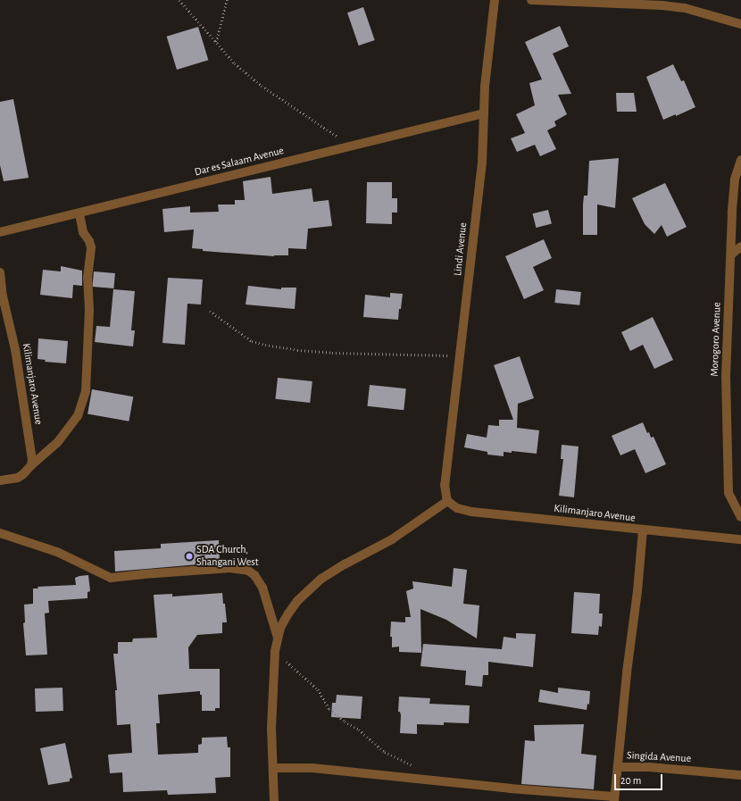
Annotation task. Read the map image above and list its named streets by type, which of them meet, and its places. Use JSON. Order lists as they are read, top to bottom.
{
  "streets": {
    "street": [
      "Dar es Salaam Avenue",
      "Lindi Avenue",
      "Morogoro Avenue",
      "Kilimanjaro Avenue",
      "Singida Avenue"
    ]
  },
  "crossings": [
    ["Dar es Salaam Avenue", "Lindi Avenue"],
    ["Lindi Avenue", "Kilimanjaro Avenue"]
  ],
  "places": ["SDA Church, Shangani West"],
  "scale_bar": "20 m"
}
